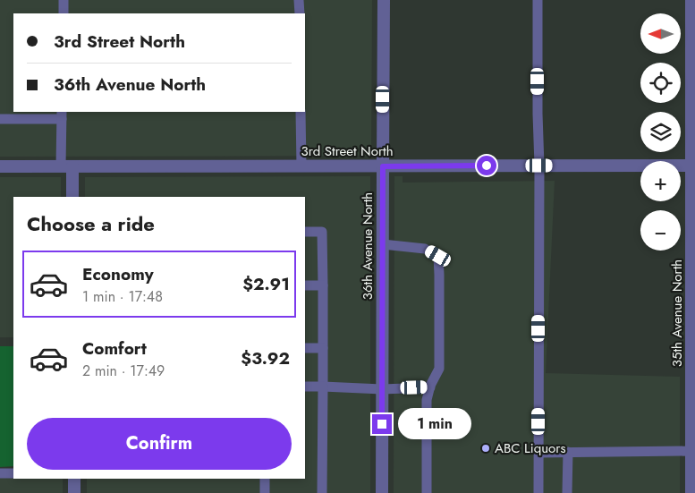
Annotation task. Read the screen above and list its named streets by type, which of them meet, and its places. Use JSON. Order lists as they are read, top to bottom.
{
  "streets": {
    "street": ["3rd Street North", "36th Avenue North", "35th Avenue North"]
  },
  "crossings": [
    ["3rd Street North", "36th Avenue North"],
    ["3rd Street North", "35th Avenue North"]
  ],
  "places": ["ABC Liquors"],
  "north": "left",
  "page": {
    "map_buttons": ["+", "−"],
    "banner": ["3rd Street North", "36th Avenue North"],
    "heading": "Choose a ride",
    "list": [
      {
        "name": "Economy",
        "note": "1 min · 17:48",
        "value": "$2.91"
      },
      {
        "name": "Comfort",
        "note": "2 min · 17:49",
        "value": "$3.92"
      }
    ],
    "bubble": "1 min",
    "buttons": "Confirm"
  }
}
